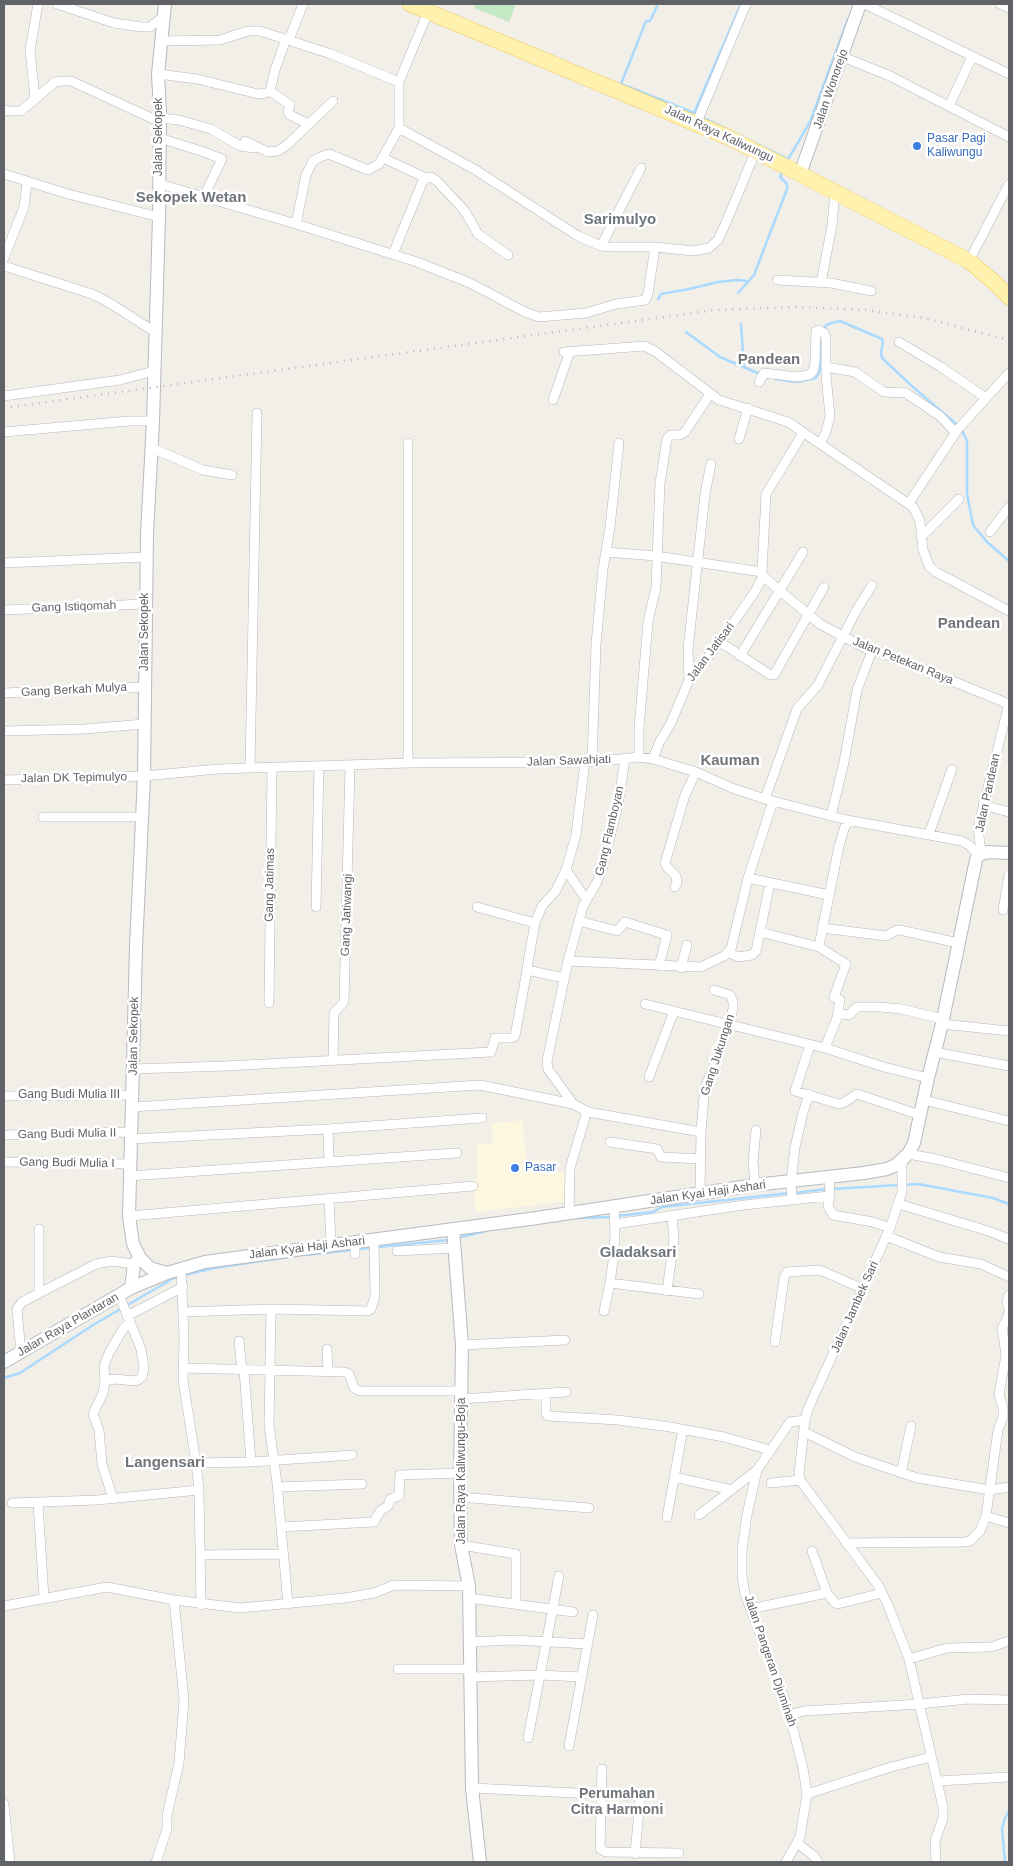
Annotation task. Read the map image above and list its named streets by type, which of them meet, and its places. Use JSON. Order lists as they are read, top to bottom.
{
  "streets": {
    "main road": [
      "Jalan Wonorejo",
      "Jalan Raya Kaliwungu",
      "Jalan Sekopek",
      "Jalan Kyai Haji Ashari",
      "Jalan Raya Plantaran",
      "Jalan Raya Kaliwungu-Boja"
    ],
    "street": [
      "Gang Istiqomah",
      "Jalan Jatisari",
      "Jalan Petekan Raya",
      "Gang Berkah Mulya",
      "Jalan Sawahjati",
      "Jalan DK Tepimulyo",
      "Jalan Pandean",
      "Gang Flamboyan",
      "Gang Jatimas",
      "Gang Jatiwangi",
      "Gang Jukungan",
      "Gang Budi Mulia III",
      "Gang Budi Mulia II",
      "Gang Budi Mulia I",
      "Jalan Jambek Sari",
      "Jalan Pangeran Djuminah"
    ]
  },
  "crossings": [
    ["Jalan Wonorejo", "Jalan Raya Kaliwungu"],
    ["Jalan Sekopek", "Gang Istiqomah"],
    ["Jalan Sekopek", "Gang Berkah Mulya"],
    ["Jalan Sekopek", "Jalan Sawahjati"],
    ["Jalan Sekopek", "Jalan DK Tepimulyo"],
    ["Jalan Sekopek", "Gang Budi Mulia III"],
    ["Jalan Sekopek", "Gang Budi Mulia II"],
    ["Jalan Sekopek", "Gang Budi Mulia I"],
    ["Jalan Jatisari", "Jalan Petekan Raya"],
    ["Jalan Jatisari", "Jalan Sawahjati"],
    ["Jalan Petekan Raya", "Jalan Pandean"],
    ["Jalan Sawahjati", "Jalan DK Tepimulyo"],
    ["Jalan Sawahjati", "Jalan Pandean"],
    ["Jalan Sawahjati", "Gang Flamboyan"],
    ["Jalan Sawahjati", "Gang Jatimas"],
    ["Jalan Sawahjati", "Gang Jatiwangi"],
    ["Gang Flamboyan", "Gang Budi Mulia III"],
    ["Gang Jukungan", "Jalan Kyai Haji Ashari"],
    ["Jalan Kyai Haji Ashari", "Jalan Jambek Sari"],
    ["Jalan Kyai Haji Ashari", "Jalan Raya Plantaran"],
    ["Jalan Kyai Haji Ashari", "Jalan Raya Kaliwungu-Boja"],
    ["Jalan Jambek Sari", "Jalan Pangeran Djuminah"]
  ],
  "districts": [
    "Sekopek Wetan",
    "Sarimulyo",
    "Pandean",
    "Pandean",
    "Kauman",
    "Gladaksari",
    "Langensari",
    "Perumahan Citra Harmoni"
  ],
  "places": ["Pasar Pagi Kaliwungu", "Pasar"]
}
